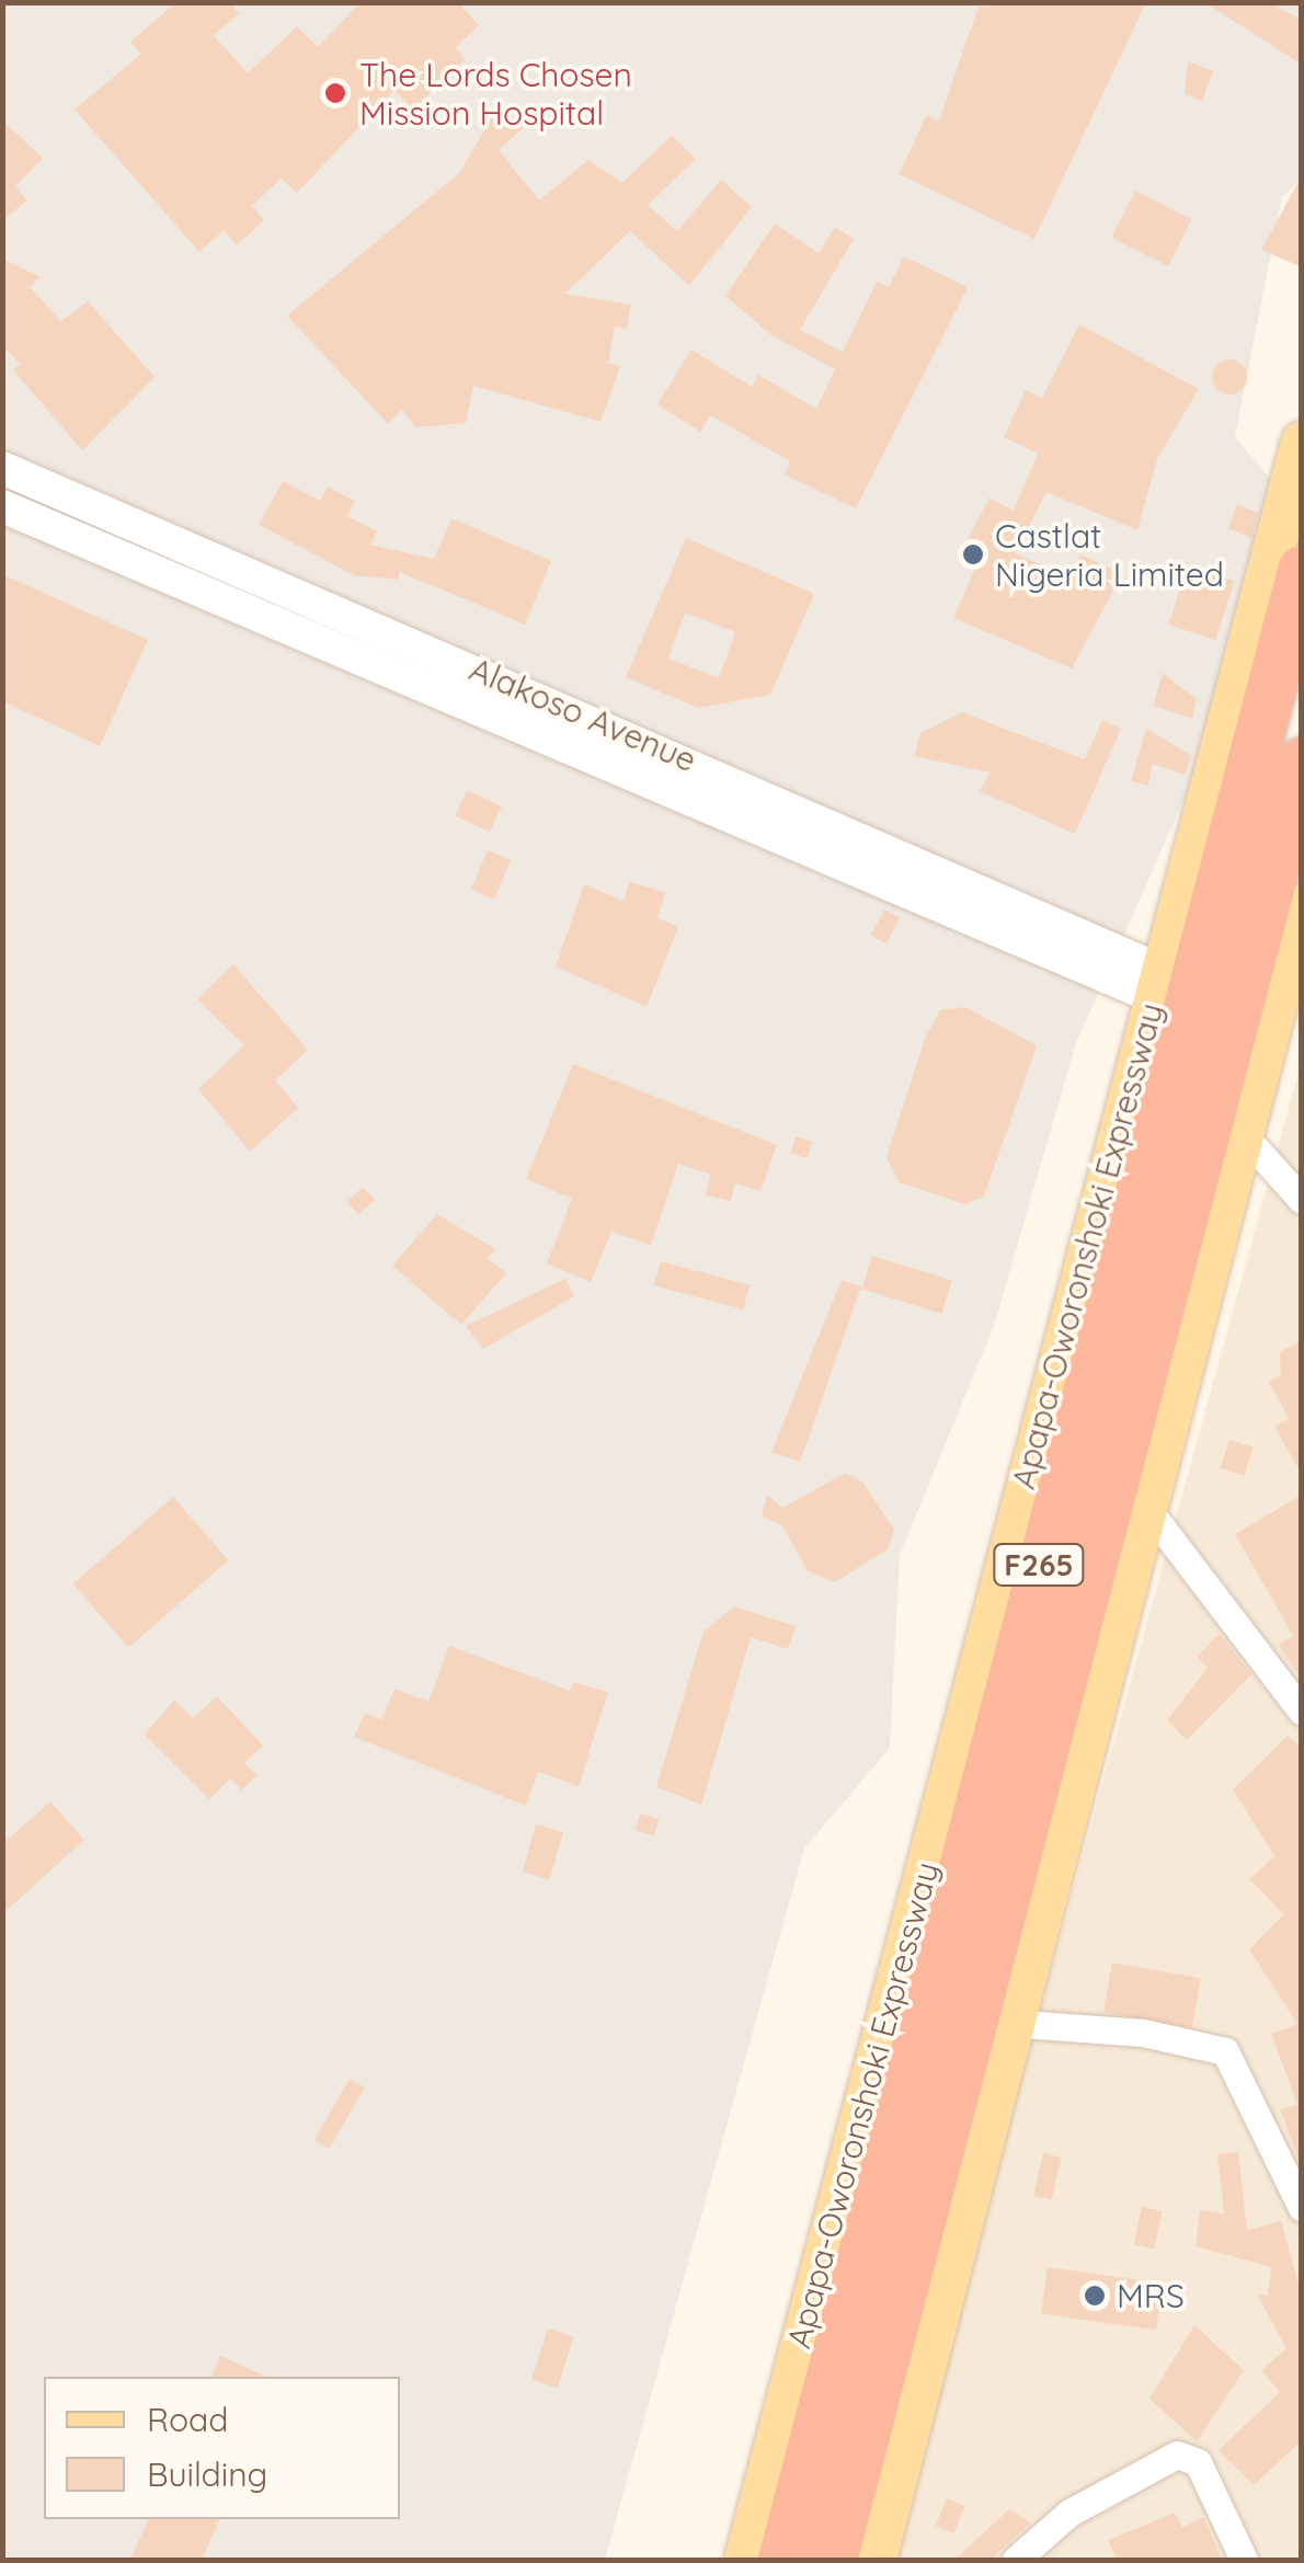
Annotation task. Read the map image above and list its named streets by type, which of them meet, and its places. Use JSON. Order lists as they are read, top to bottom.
{
  "streets": {
    "highway": ["Apapa-Oworonshoki Expressway", "F265"],
    "street": ["Alakoso Avenue"]
  },
  "crossings": [
    ["Alakoso Avenue", "Apapa-Oworonshoki Expressway"]
  ],
  "places": ["The Lords Chosen Mission Hospital", "Castlat Nigeria Limited", "MRS"],
  "legend": ["Road", "Building"]
}
